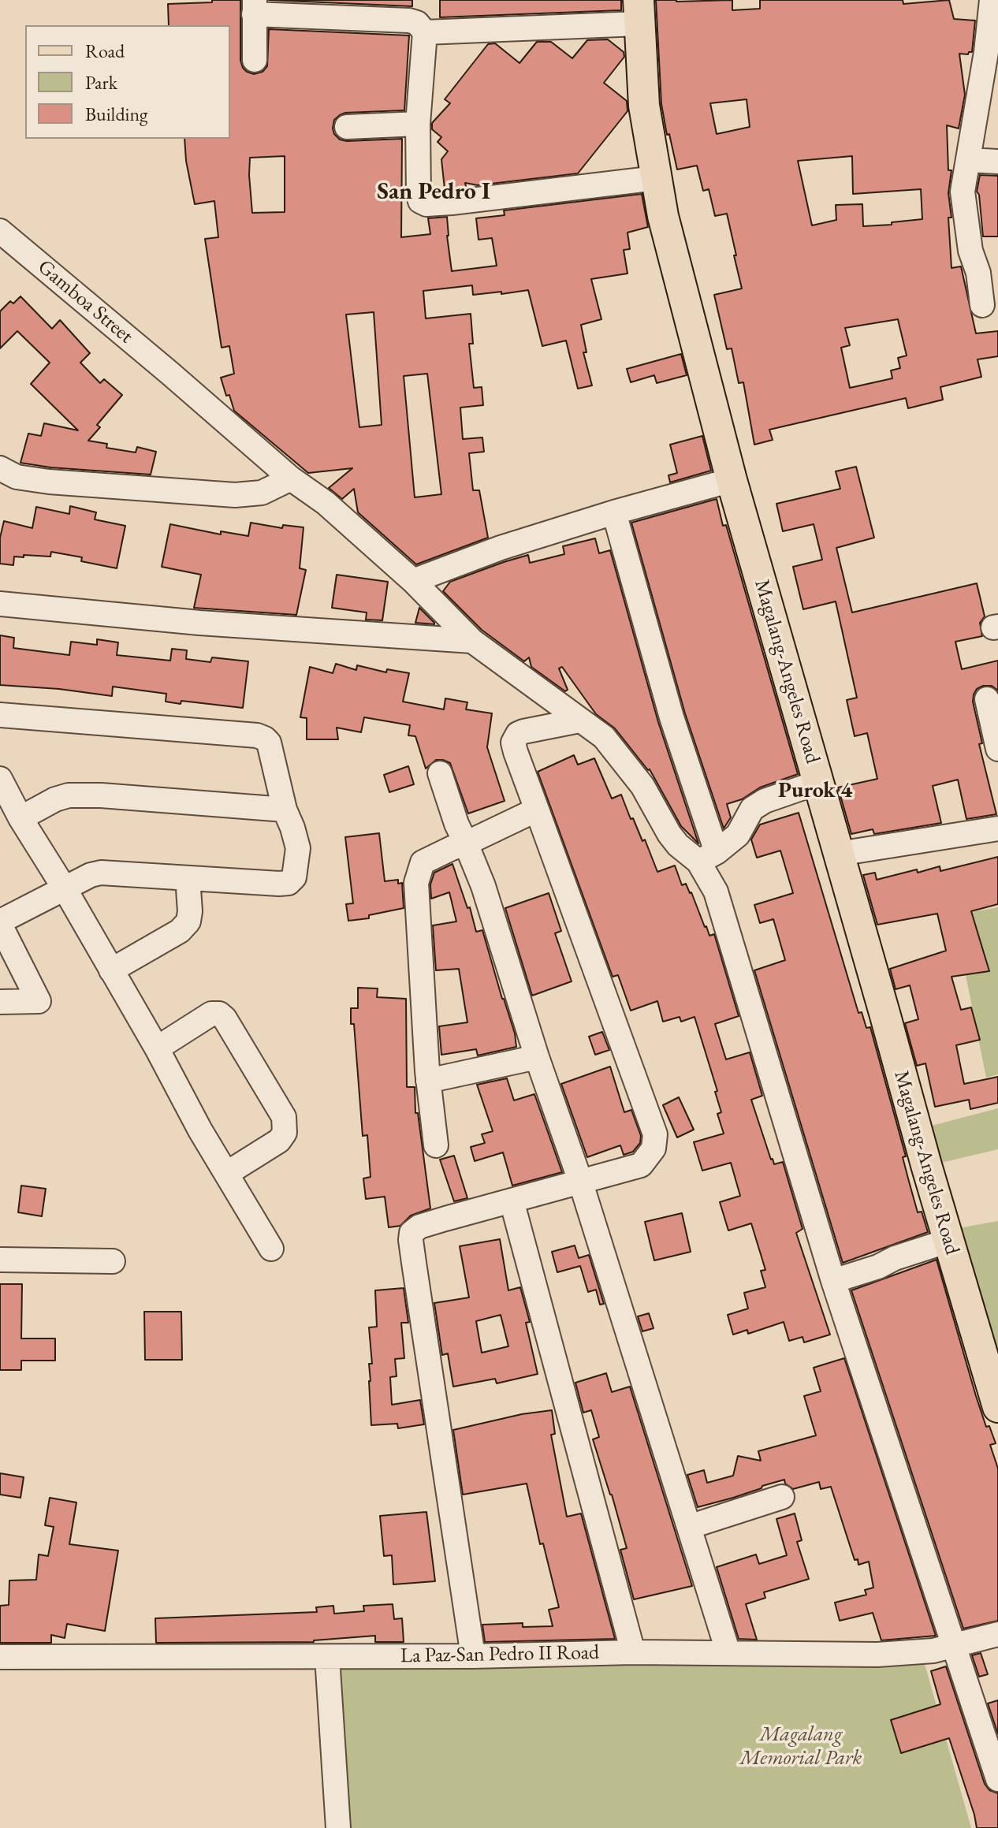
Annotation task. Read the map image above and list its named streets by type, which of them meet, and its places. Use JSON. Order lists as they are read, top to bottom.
{
  "streets": {
    "main road": ["Magalang-Angeles Road"],
    "street": ["Gamboa Street", "La Paz-San Pedro II Road"]
  },
  "districts": ["San Pedro I", "Purok 4"],
  "parks": ["Magalang Memorial Park"],
  "legend": ["Road", "Park", "Building"]
}
